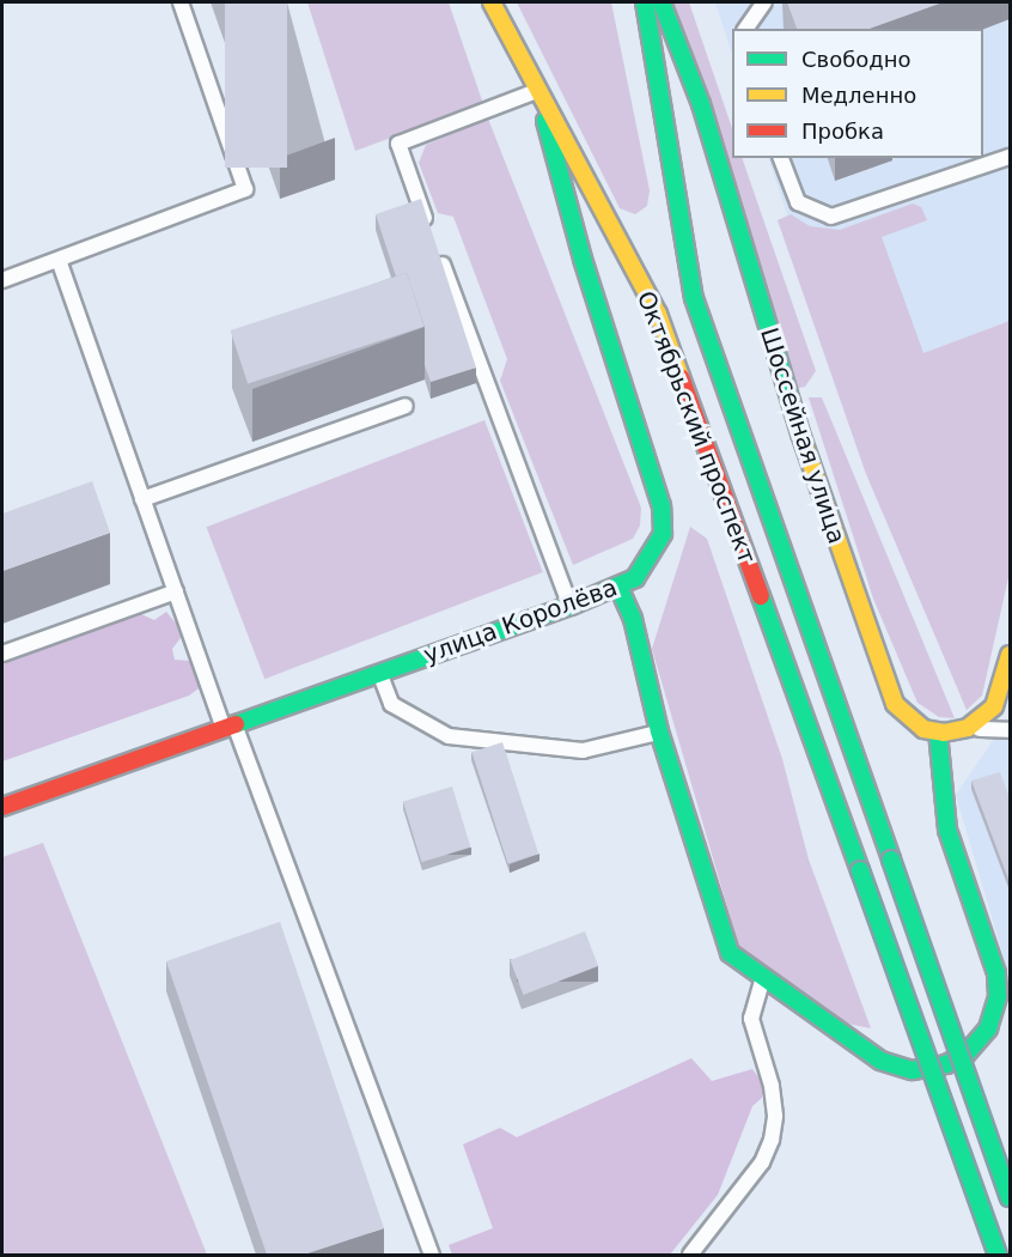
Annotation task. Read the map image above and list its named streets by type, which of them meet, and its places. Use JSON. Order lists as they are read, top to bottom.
{
  "streets": {
    "main road": ["Октябрьский проспект", "Шоссейная улица", "улица Королёва"]
  },
  "crossings": [
    ["Октябрьский проспект", "улица Королёва"]
  ],
  "legend": ["Свободно", "Медленно", "Пробка"]
}
